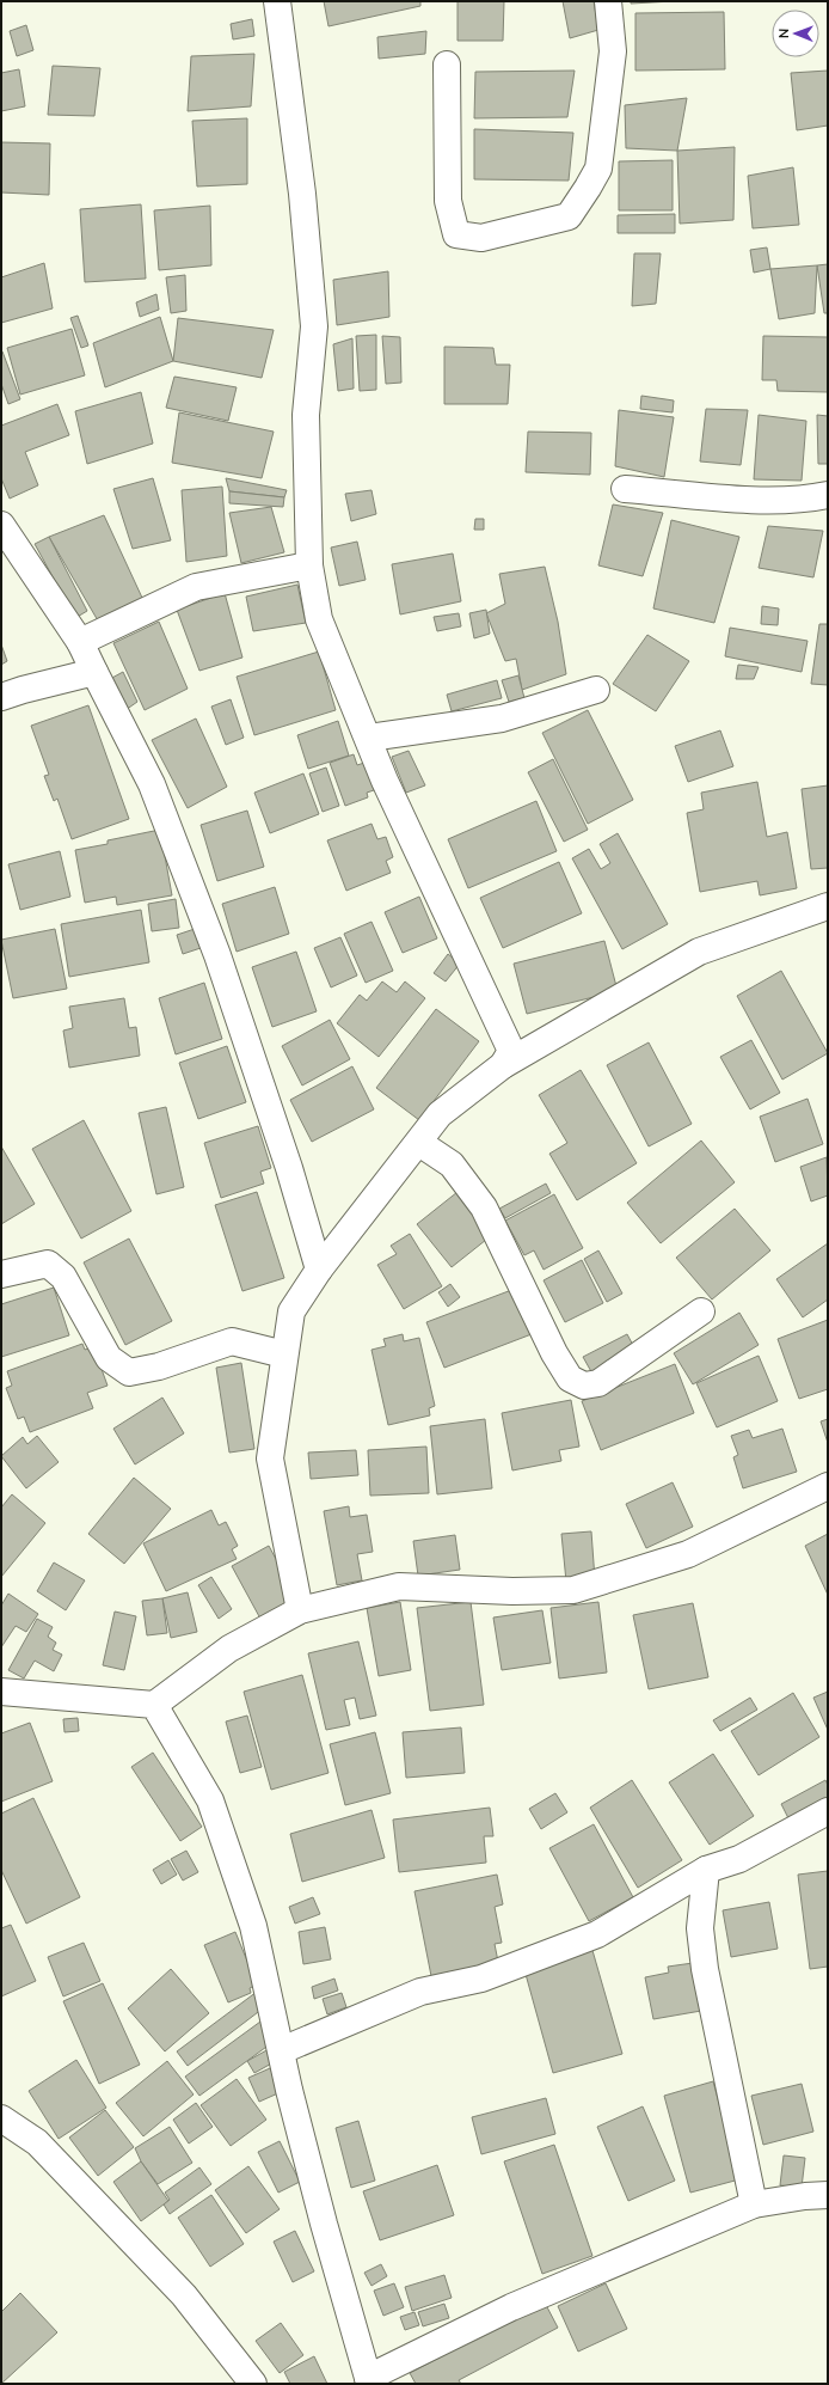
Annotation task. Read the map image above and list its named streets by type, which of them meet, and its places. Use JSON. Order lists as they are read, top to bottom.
{
  "north": "left"
}
